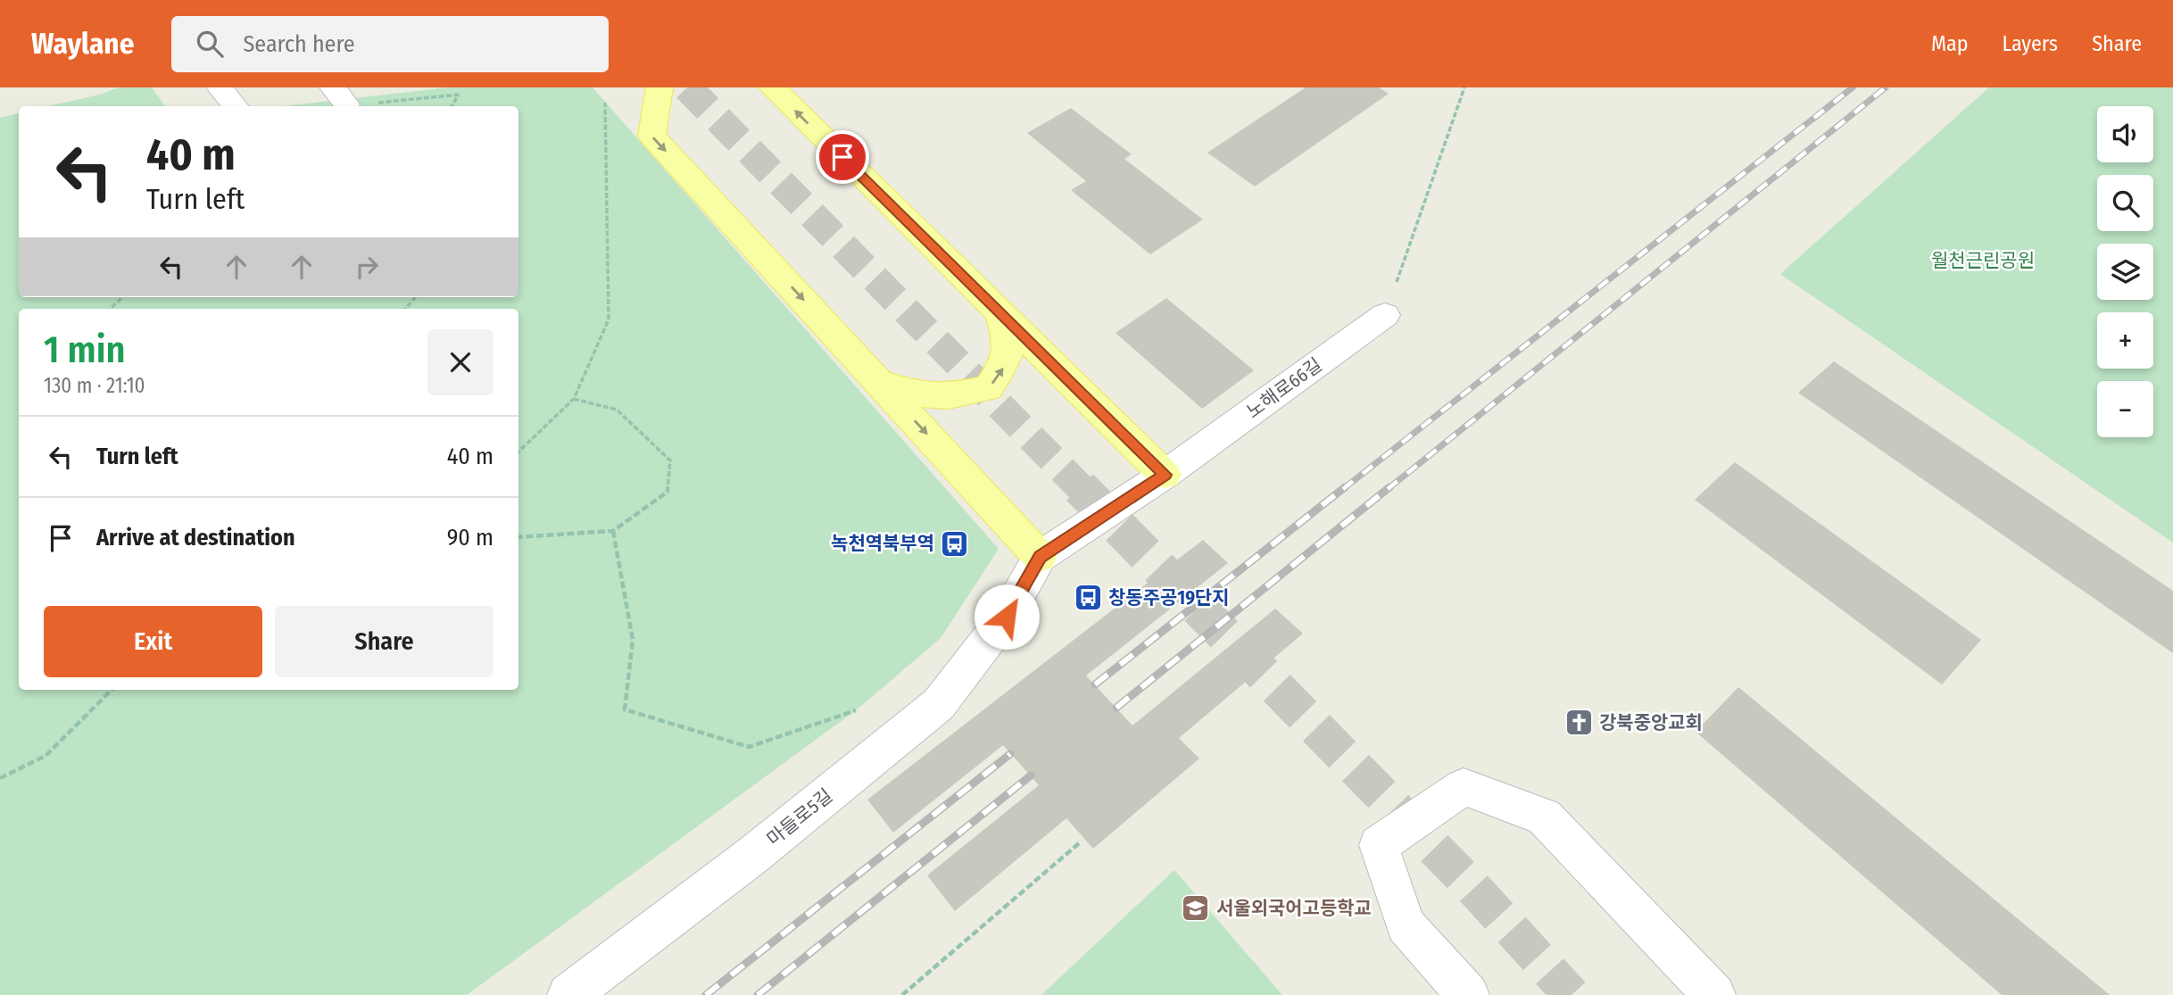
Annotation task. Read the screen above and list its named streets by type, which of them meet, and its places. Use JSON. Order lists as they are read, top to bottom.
{
  "streets": {
    "street": ["노해로66길", "마들로5길"]
  },
  "crossings": [
    ["노해로66길", "마들로5길"]
  ],
  "parks": ["월천근린공원"],
  "places": {
    "bus stop": ["녹천역북부역", "창동주공19단지"],
    "church": ["강북중앙교회"],
    "school or university": ["서울외국어고등학교"]
  },
  "page": {
    "header": "Waylane",
    "search": "Search here",
    "nav": ["Map", "Layers", "Share"],
    "map_buttons": ["+", "−"],
    "turn": ["40 m", "Turn left"],
    "heading": ["1 min", "130 m · 21:10"],
    "list": [
      {
        "name": "Turn left",
        "value": "40 m"
      },
      {
        "name": "Arrive at destination",
        "value": "90 m"
      }
    ],
    "buttons": ["Exit", "Share"]
  }
}
